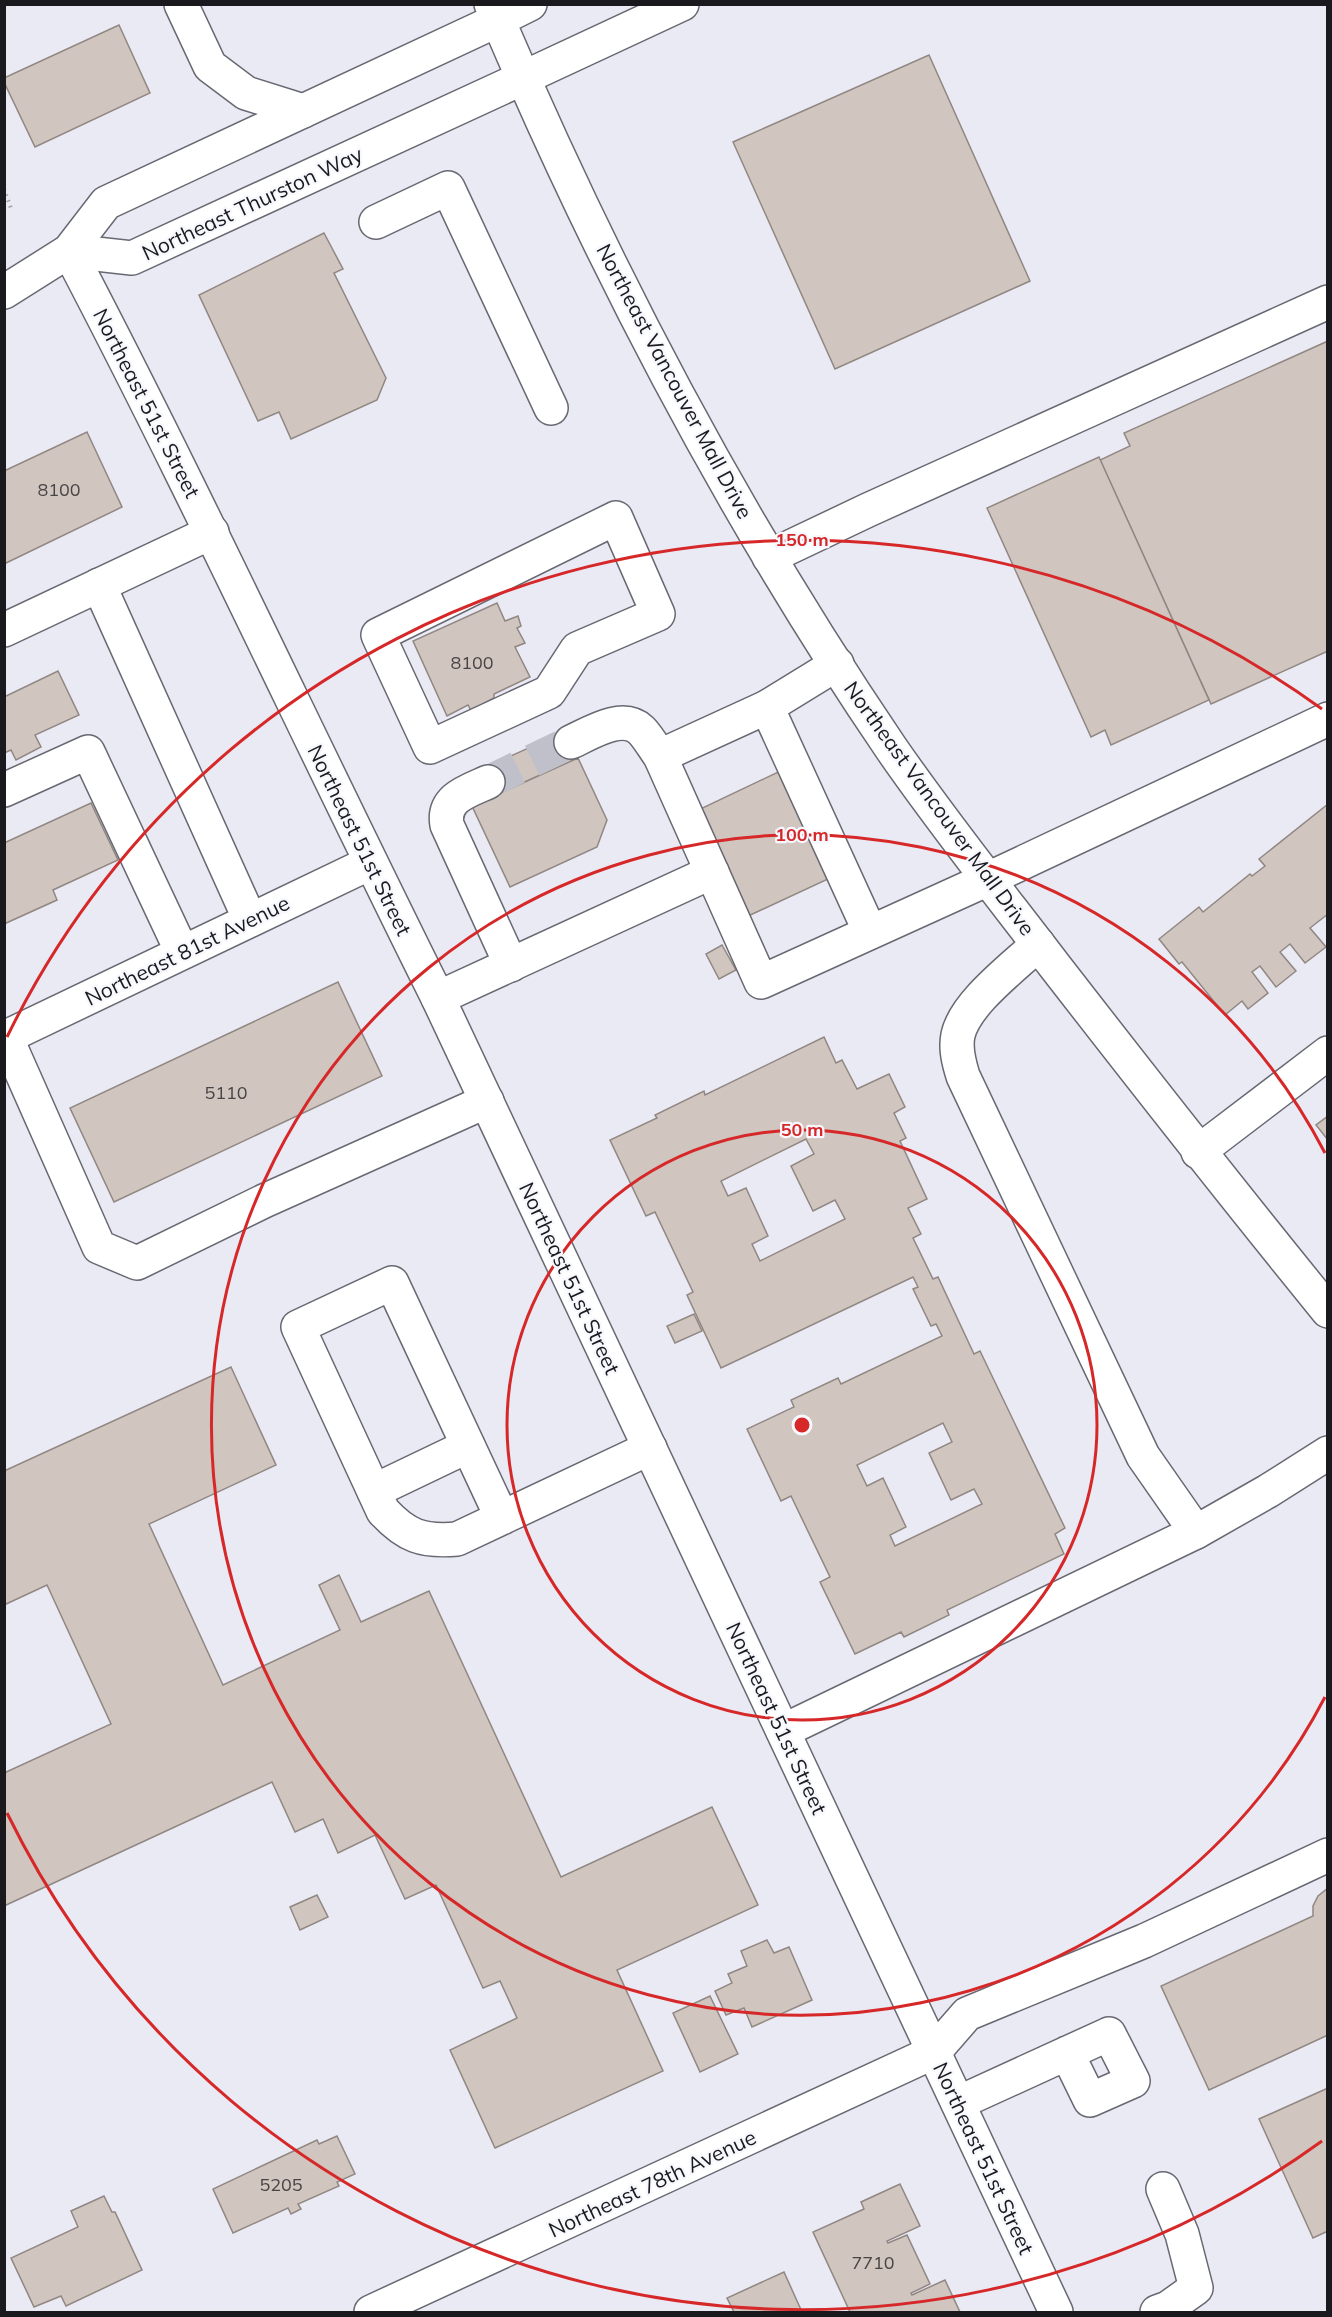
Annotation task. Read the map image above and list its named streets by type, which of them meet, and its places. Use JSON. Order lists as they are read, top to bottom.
{
  "streets": {
    "street": [
      "Northeast Thurston Way",
      "Northeast Vancouver Mall Drive",
      "Northeast 51st Street",
      "Northeast 81st Avenue",
      "Northeast 78th Avenue"
    ]
  },
  "crossings": [
    ["Northeast Thurston Way", "Northeast Vancouver Mall Drive"],
    ["Northeast Thurston Way", "Northeast 51st Street"],
    ["Northeast 51st Street", "Northeast 81st Avenue"],
    ["Northeast 51st Street", "Northeast 78th Avenue"]
  ],
  "house_numbers": [
    "8100",
    "8100",
    "5110",
    "5205",
    "7710"
  ],
  "rings": ["150 m", "100 m", "50 m"]
}
